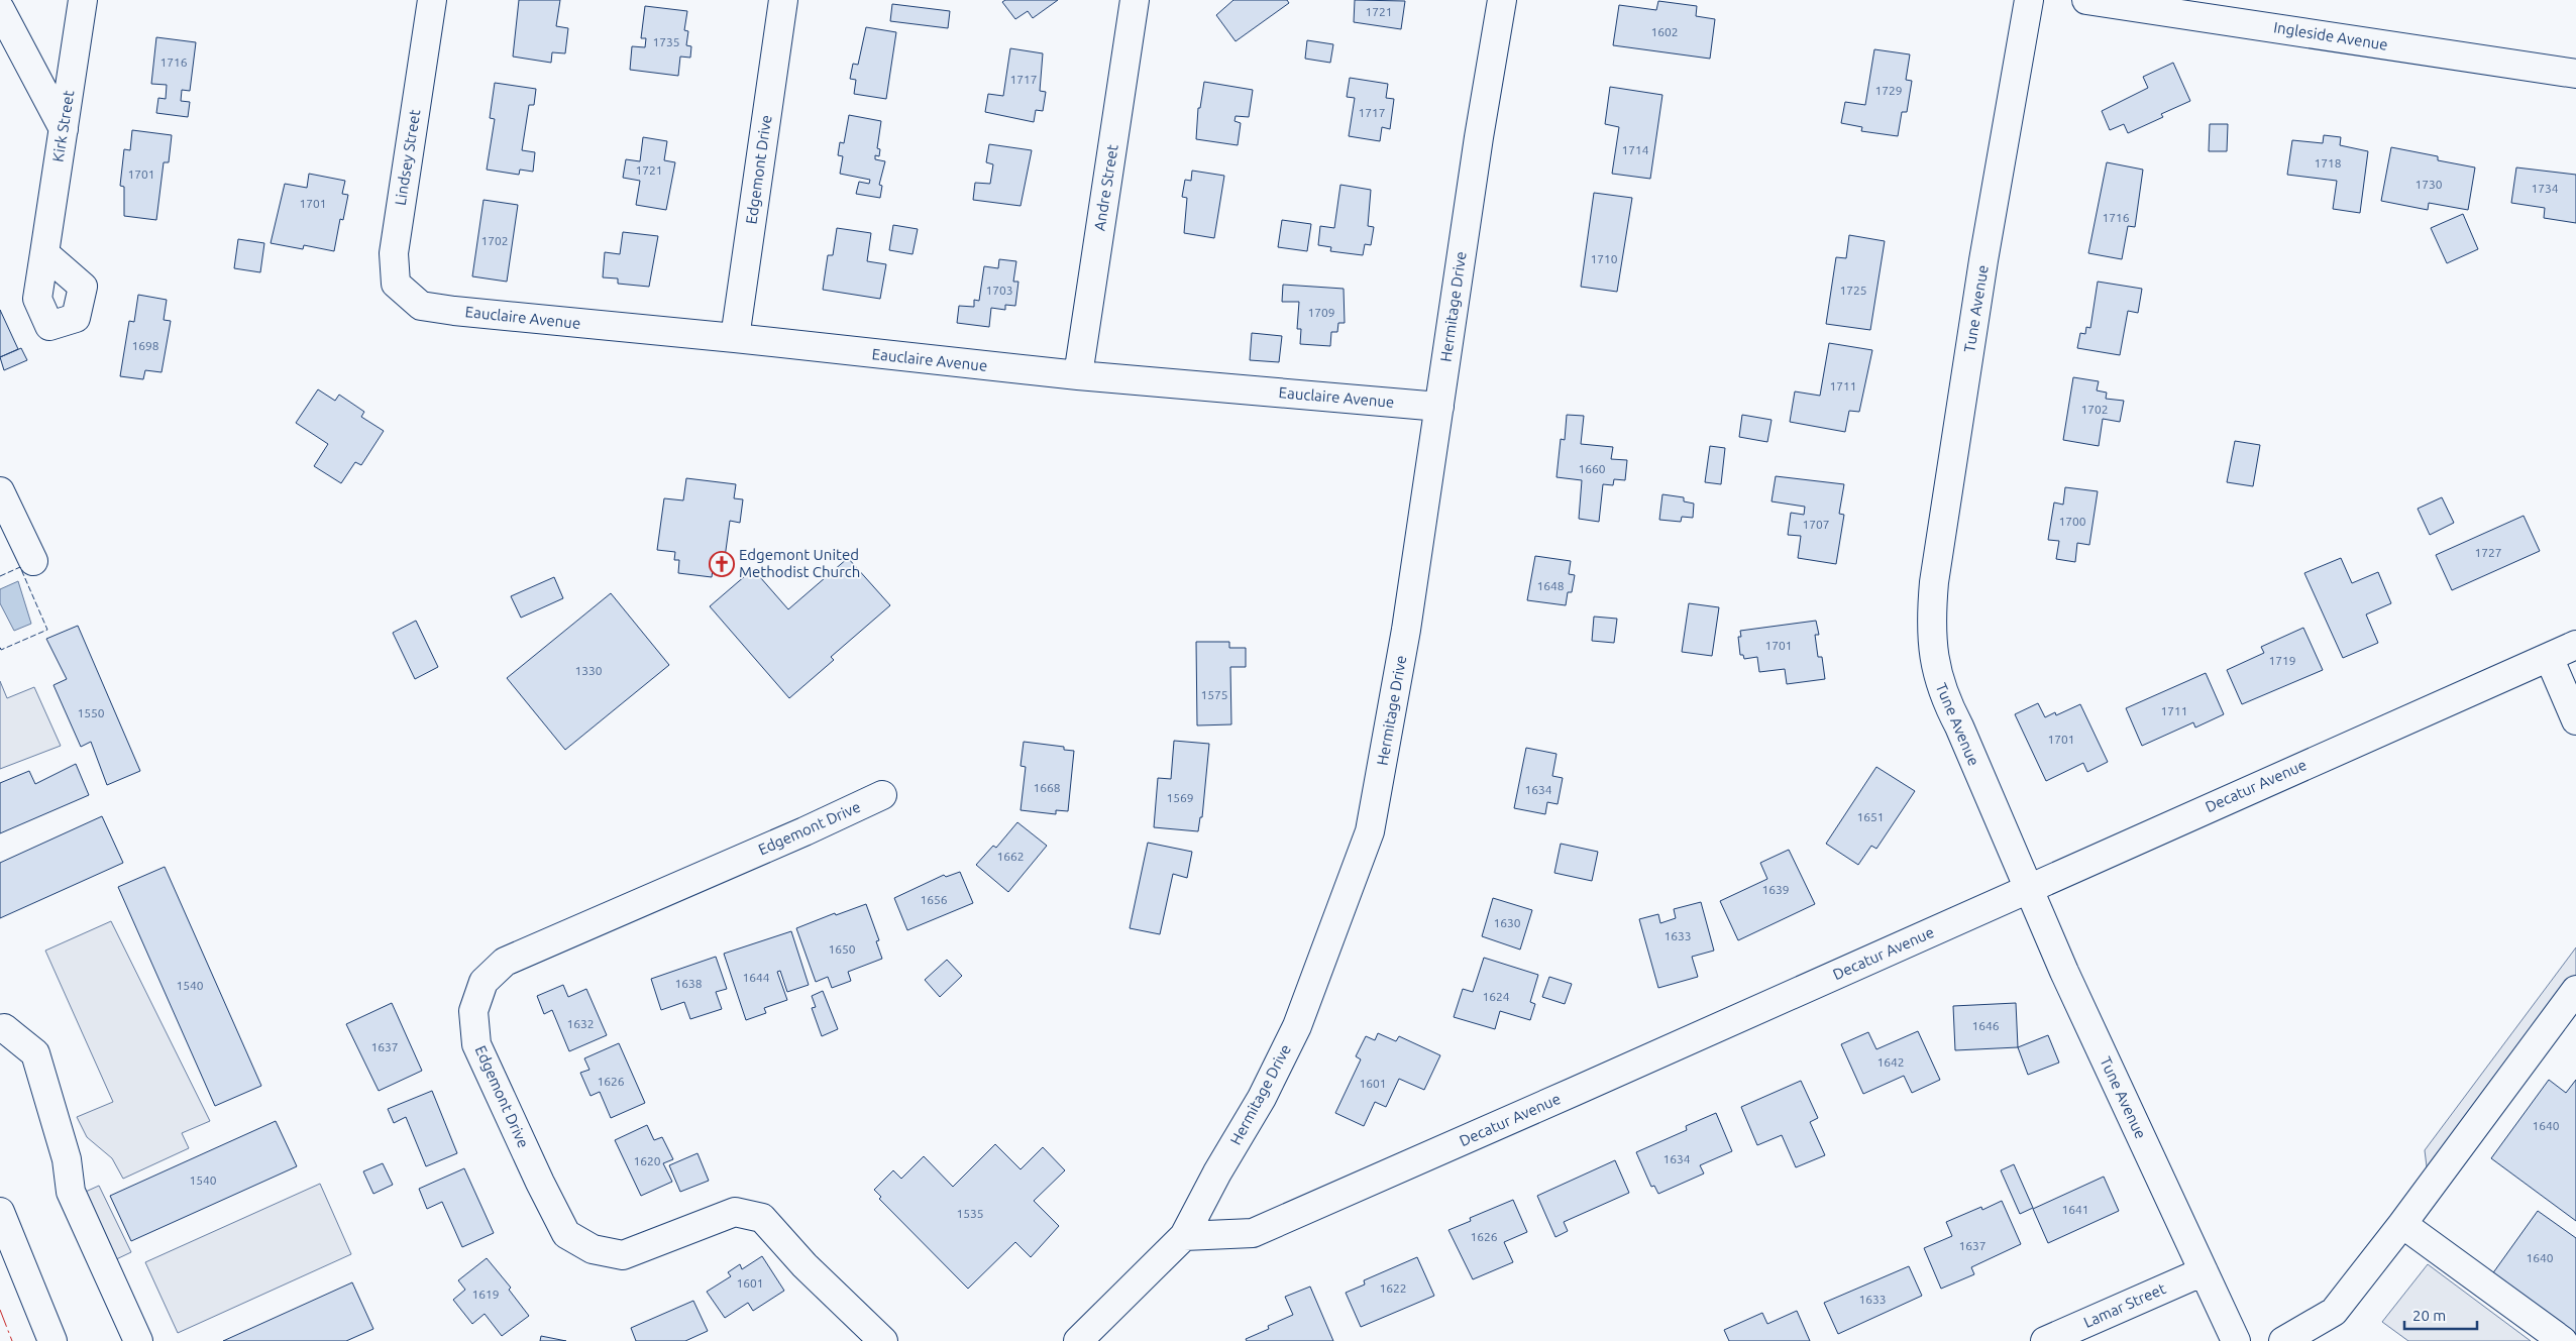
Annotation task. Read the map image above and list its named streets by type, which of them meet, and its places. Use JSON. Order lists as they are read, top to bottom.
{
  "streets": {
    "street": [
      "Ingleside Avenue",
      "Kirk Street",
      "Lindsey Street",
      "Edgemont Drive",
      "Andre Street",
      "Hermitage Drive",
      "Tune Avenue",
      "Eauclaire Avenue",
      "Decatur Avenue",
      "Lamar Street"
    ]
  },
  "crossings": [
    ["Lindsey Street", "Eauclaire Avenue"],
    ["Edgemont Drive", "Eauclaire Avenue"],
    ["Andre Street", "Eauclaire Avenue"],
    ["Hermitage Drive", "Eauclaire Avenue"],
    ["Hermitage Drive", "Decatur Avenue"],
    ["Tune Avenue", "Decatur Avenue"],
    ["Tune Avenue", "Lamar Street"]
  ],
  "places": {
    "church": ["Edgemont United Methodist Church"]
  },
  "house_numbers": [
    "1721",
    "1602",
    "1735",
    "1716",
    "1717",
    "1729",
    "1717",
    "1714",
    "1718",
    "1721",
    "1701",
    "1730",
    "1734",
    "1701",
    "1716",
    "1702",
    "1710",
    "1703",
    "1725",
    "1709",
    "1698",
    "1711",
    "1702",
    "1660",
    "1700",
    "1707",
    "1727",
    "1648",
    "1701",
    "1719",
    "1330",
    "1575",
    "1711",
    "1550",
    "1701",
    "1668",
    "1634",
    "1569",
    "1651",
    "1662",
    "1639",
    "1656",
    "1630",
    "1633",
    "1650",
    "1644",
    "1638",
    "1540",
    "1624",
    "1632",
    "1646",
    "1637",
    "1642",
    "1626",
    "1601",
    "1640",
    "1634",
    "1620",
    "1540",
    "1641",
    "1535",
    "1626",
    "1637",
    "1640",
    "1601",
    "1622",
    "1619",
    "1633"
  ],
  "scale_bar": "20 m"
}
